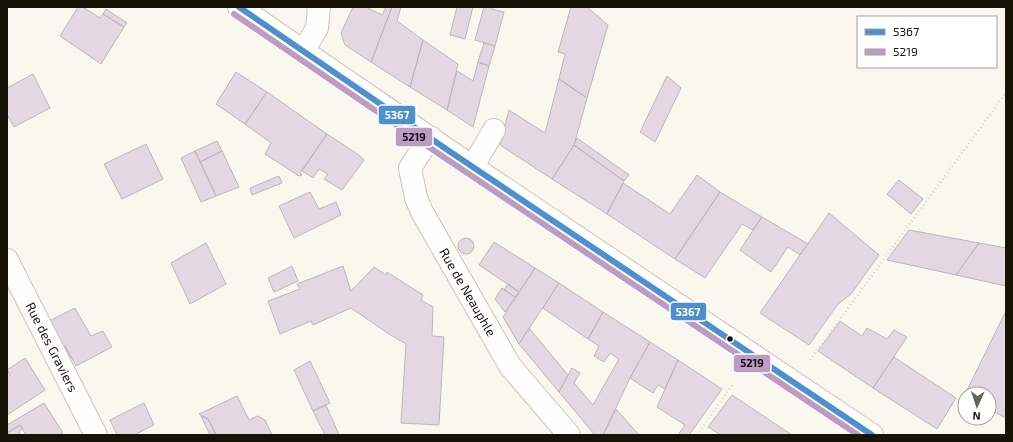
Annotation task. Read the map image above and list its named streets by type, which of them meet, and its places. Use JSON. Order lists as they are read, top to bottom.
{
  "streets": {
    "main road": ["Rue de Neauphle", "Rue des Graviers"]
  },
  "lines": ["transit line 5367", "transit line 5219"],
  "legend": ["5367", "5219"],
  "north": "bottom"
}
